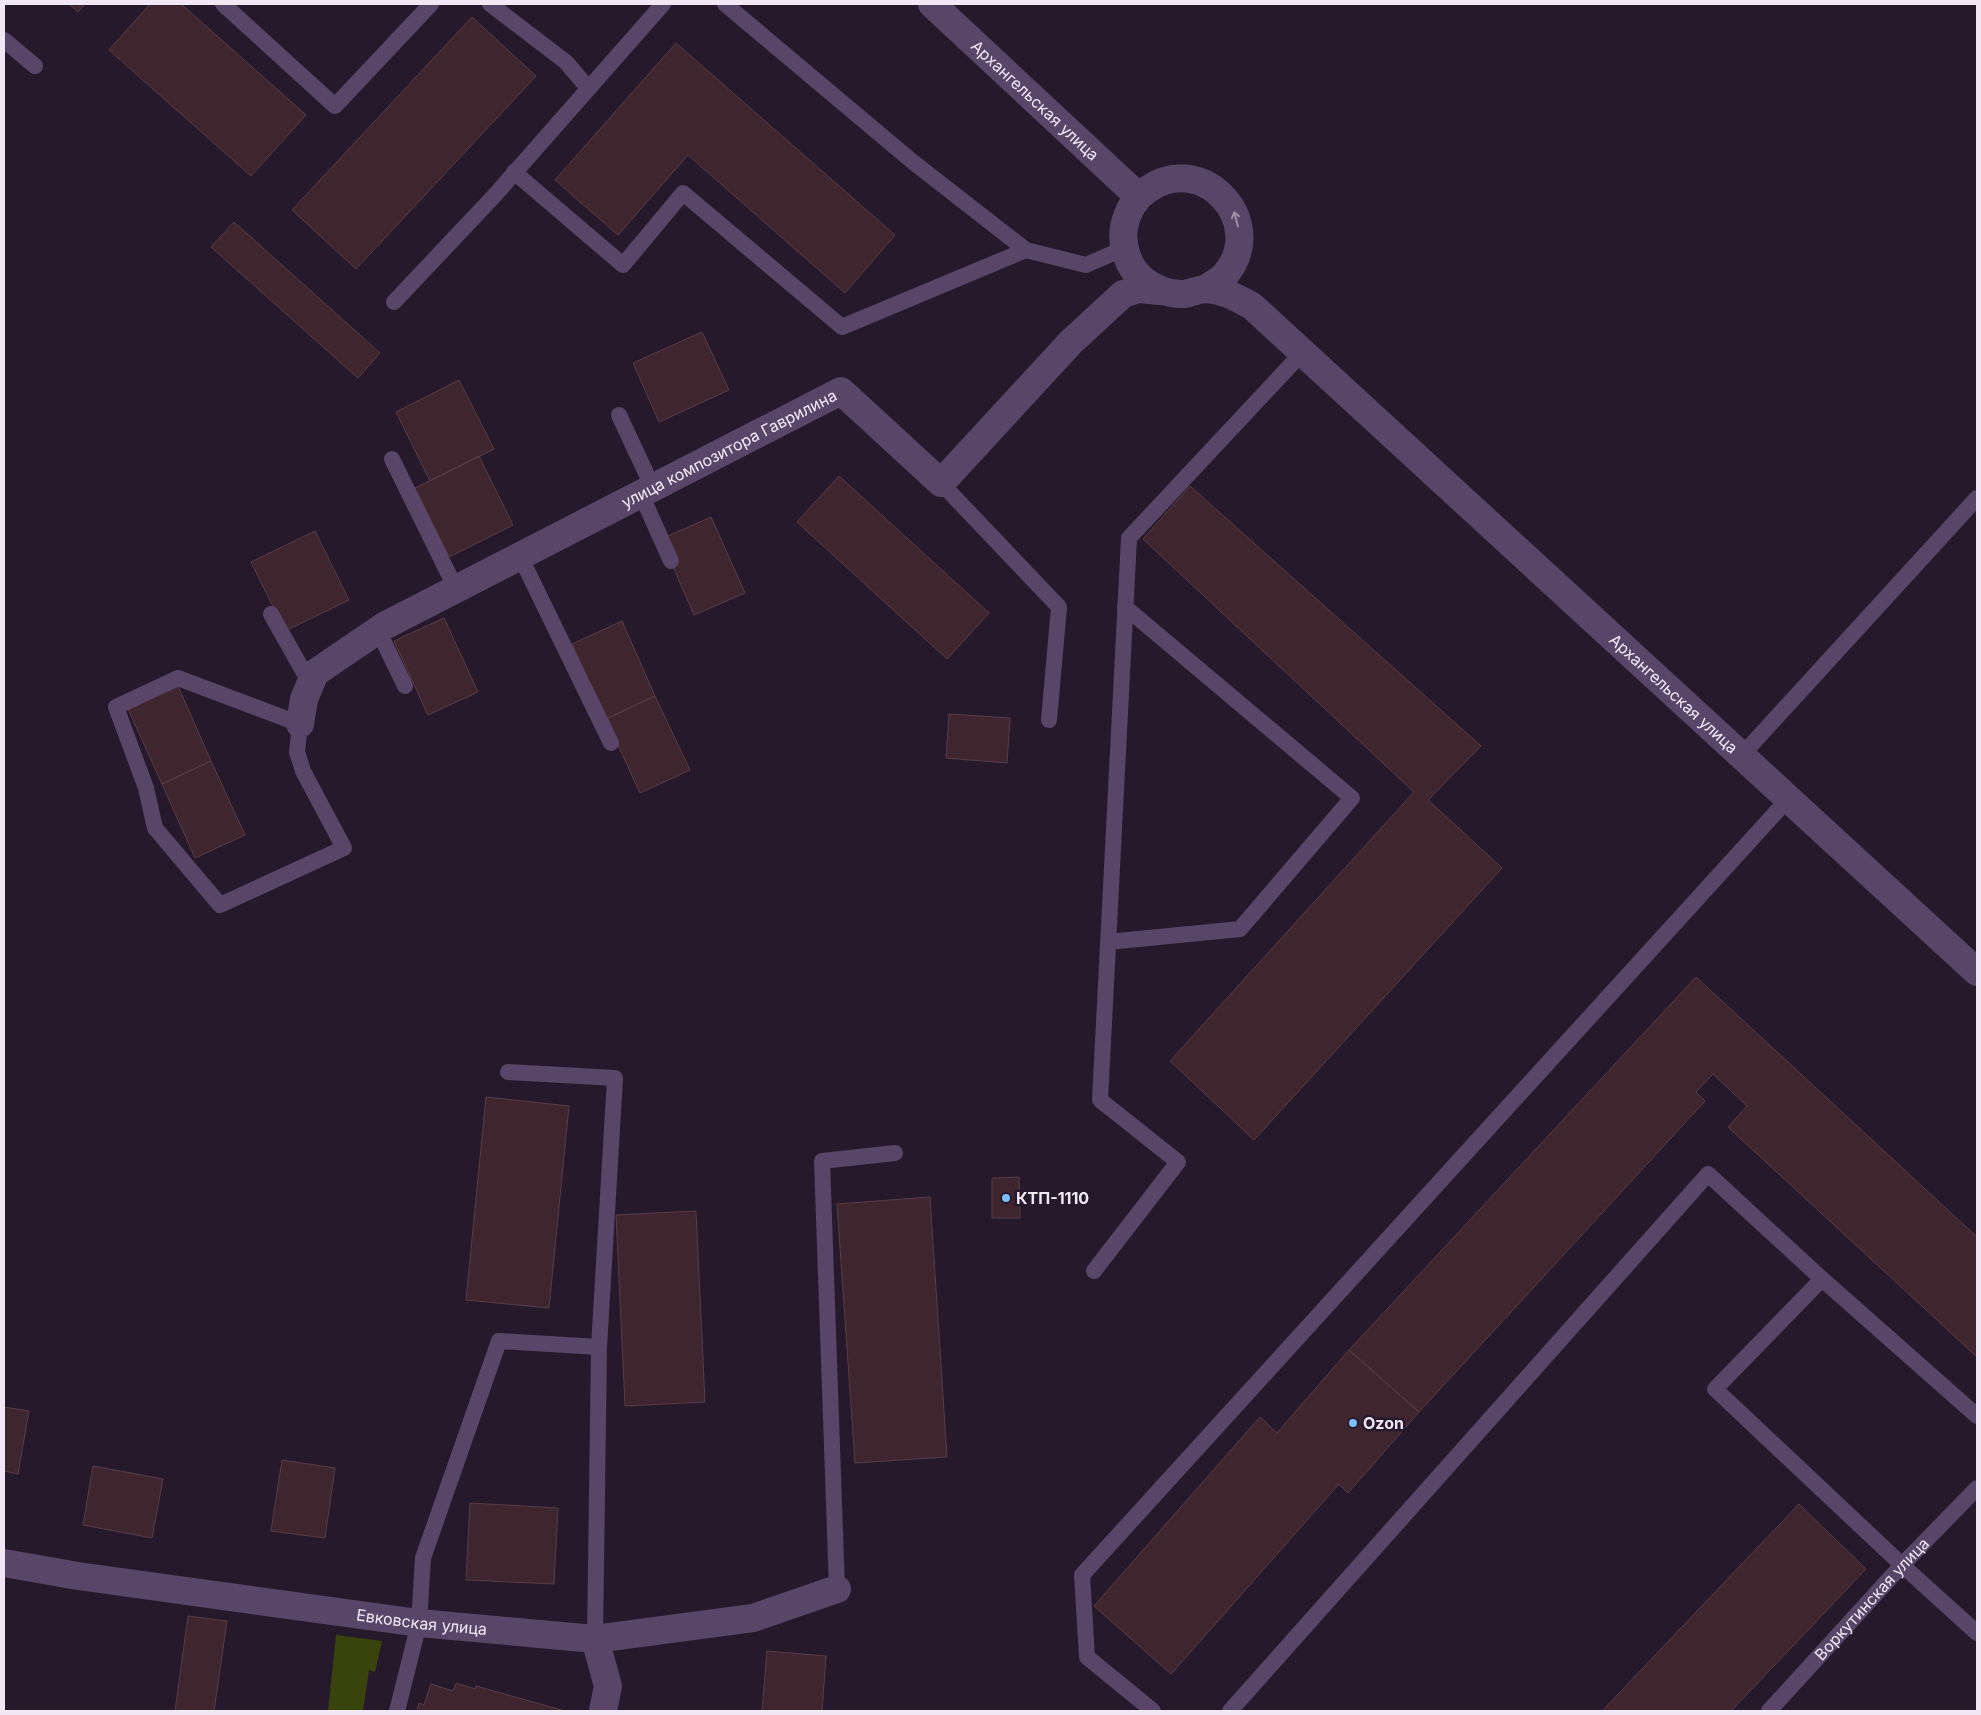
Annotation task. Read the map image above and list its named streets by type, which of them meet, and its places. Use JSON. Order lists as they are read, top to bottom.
{
  "streets": {
    "street": ["Архангельская улица", "улица композитора Гаврилина", "Евковская улица"],
    "lane": ["Воркутинская улица"]
  },
  "places": ["КТП-1110", "Ozon"]
}
